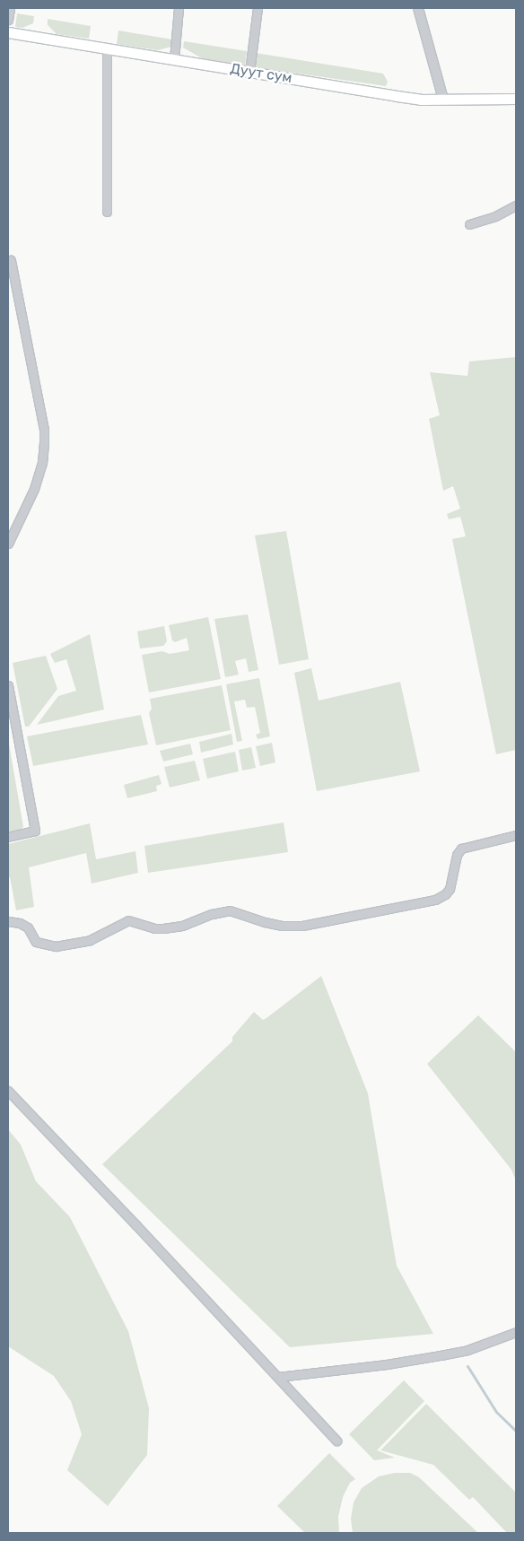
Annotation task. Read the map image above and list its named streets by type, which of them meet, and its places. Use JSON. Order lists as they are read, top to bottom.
{
  "streets": {
    "main road": ["Дуут сум"]
  }
}
